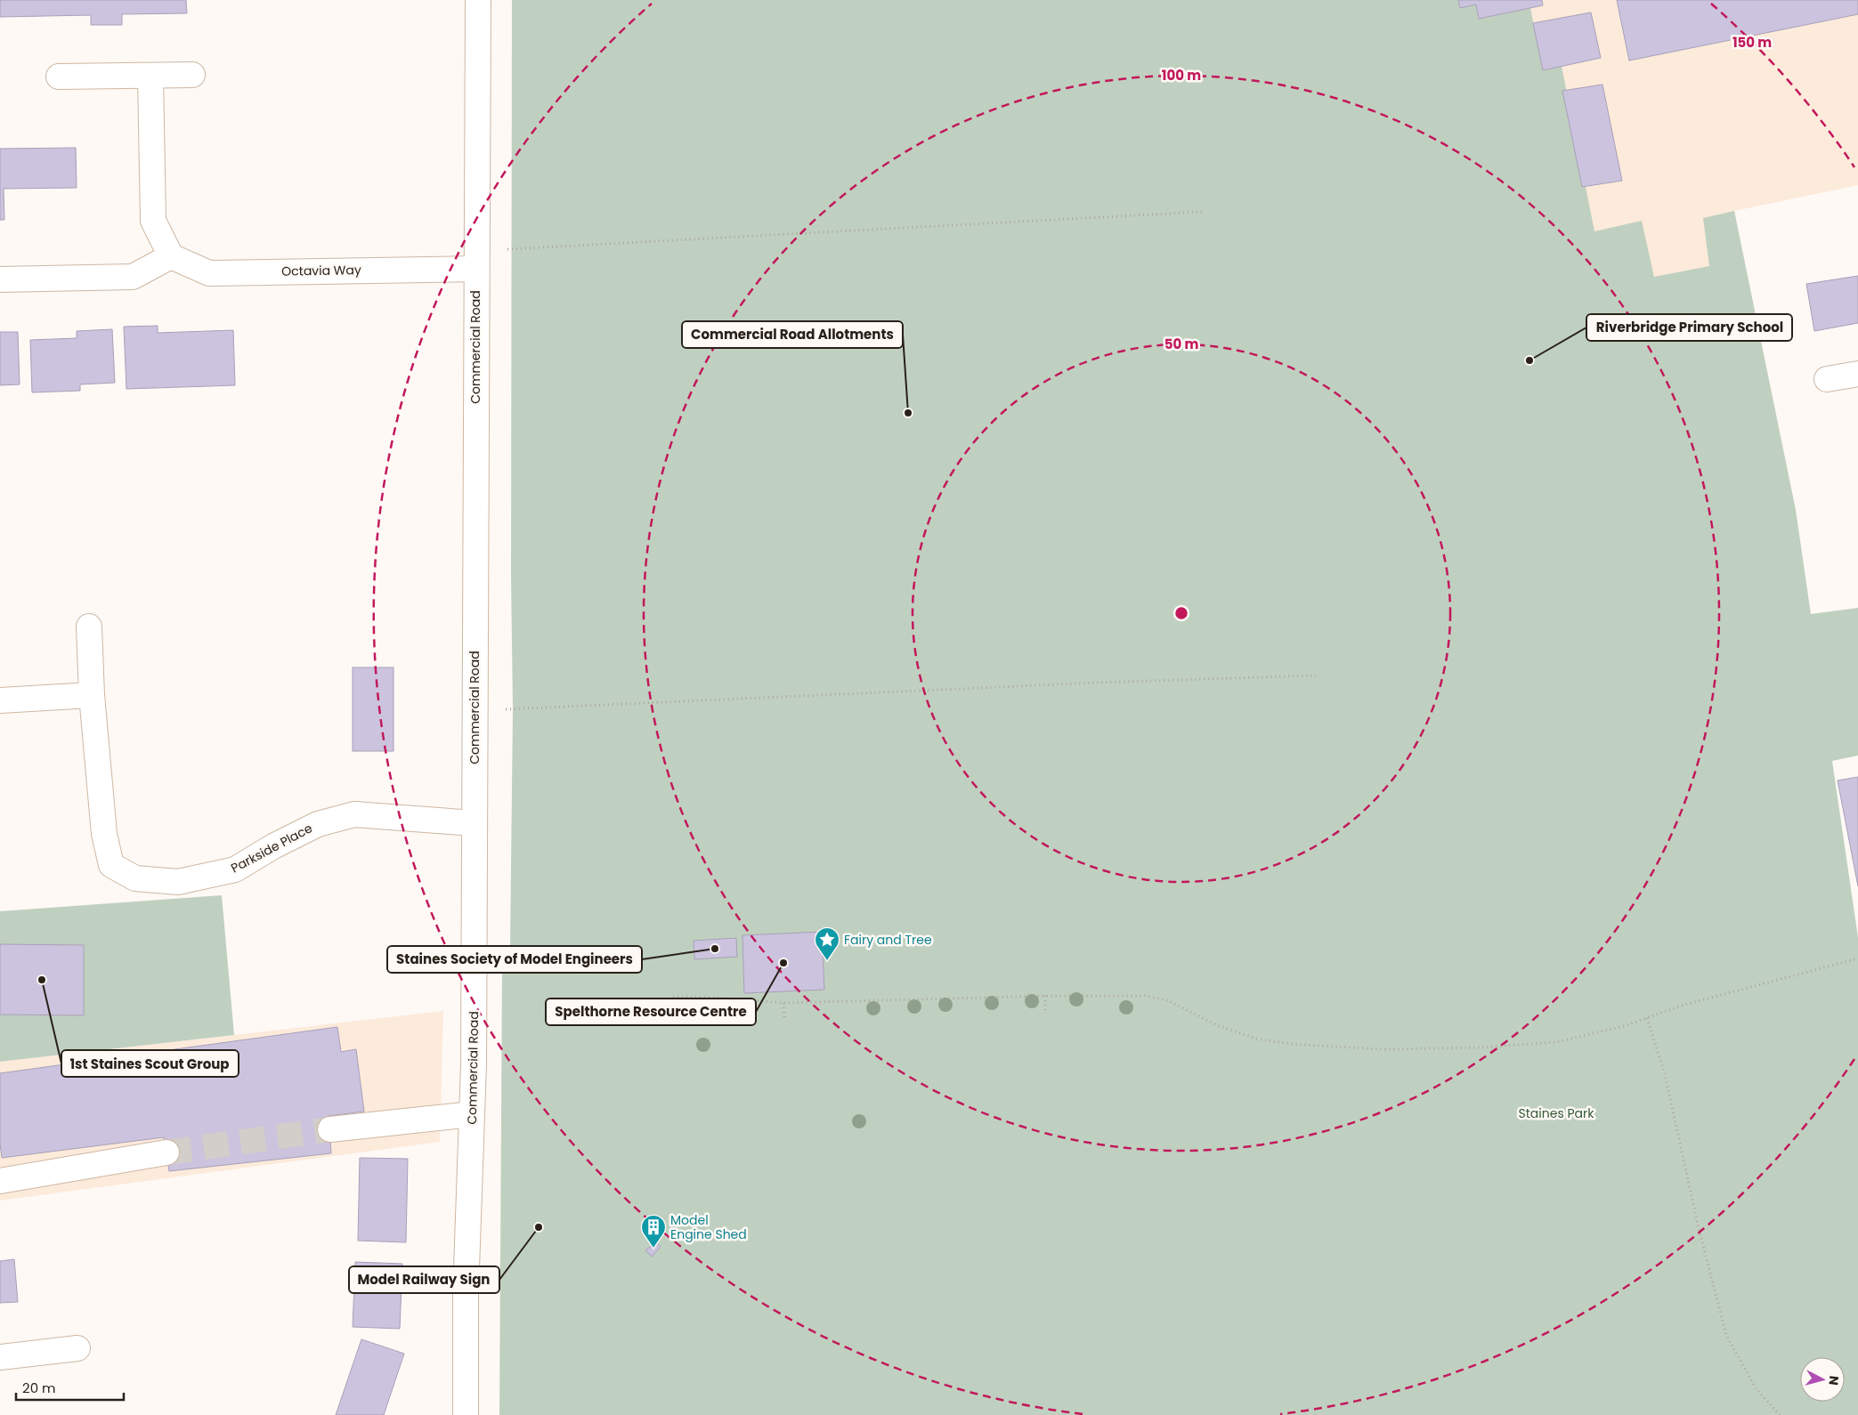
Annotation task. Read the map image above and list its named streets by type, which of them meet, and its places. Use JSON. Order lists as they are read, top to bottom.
{
  "streets": {
    "street": ["Octavia Way", "Commercial Road", "Parkside Place"]
  },
  "crossings": [
    ["Octavia Way", "Commercial Road"],
    ["Commercial Road", "Parkside Place"]
  ],
  "parks": ["Staines Park"],
  "places": {
    "other": [
      "Riverbridge Primary School",
      "Commercial Road Allotments",
      "Staines Society of Model Engineers",
      "Spelthorne Resource Centre",
      "1st Staines Scout Group",
      "Model Railway Sign"
    ],
    "place": ["Fairy and Tree"],
    "building": ["Model Engine Shed"]
  },
  "scale_bar": "20 m",
  "north": "right",
  "rings": ["150 m", "100 m", "50 m"]
}
